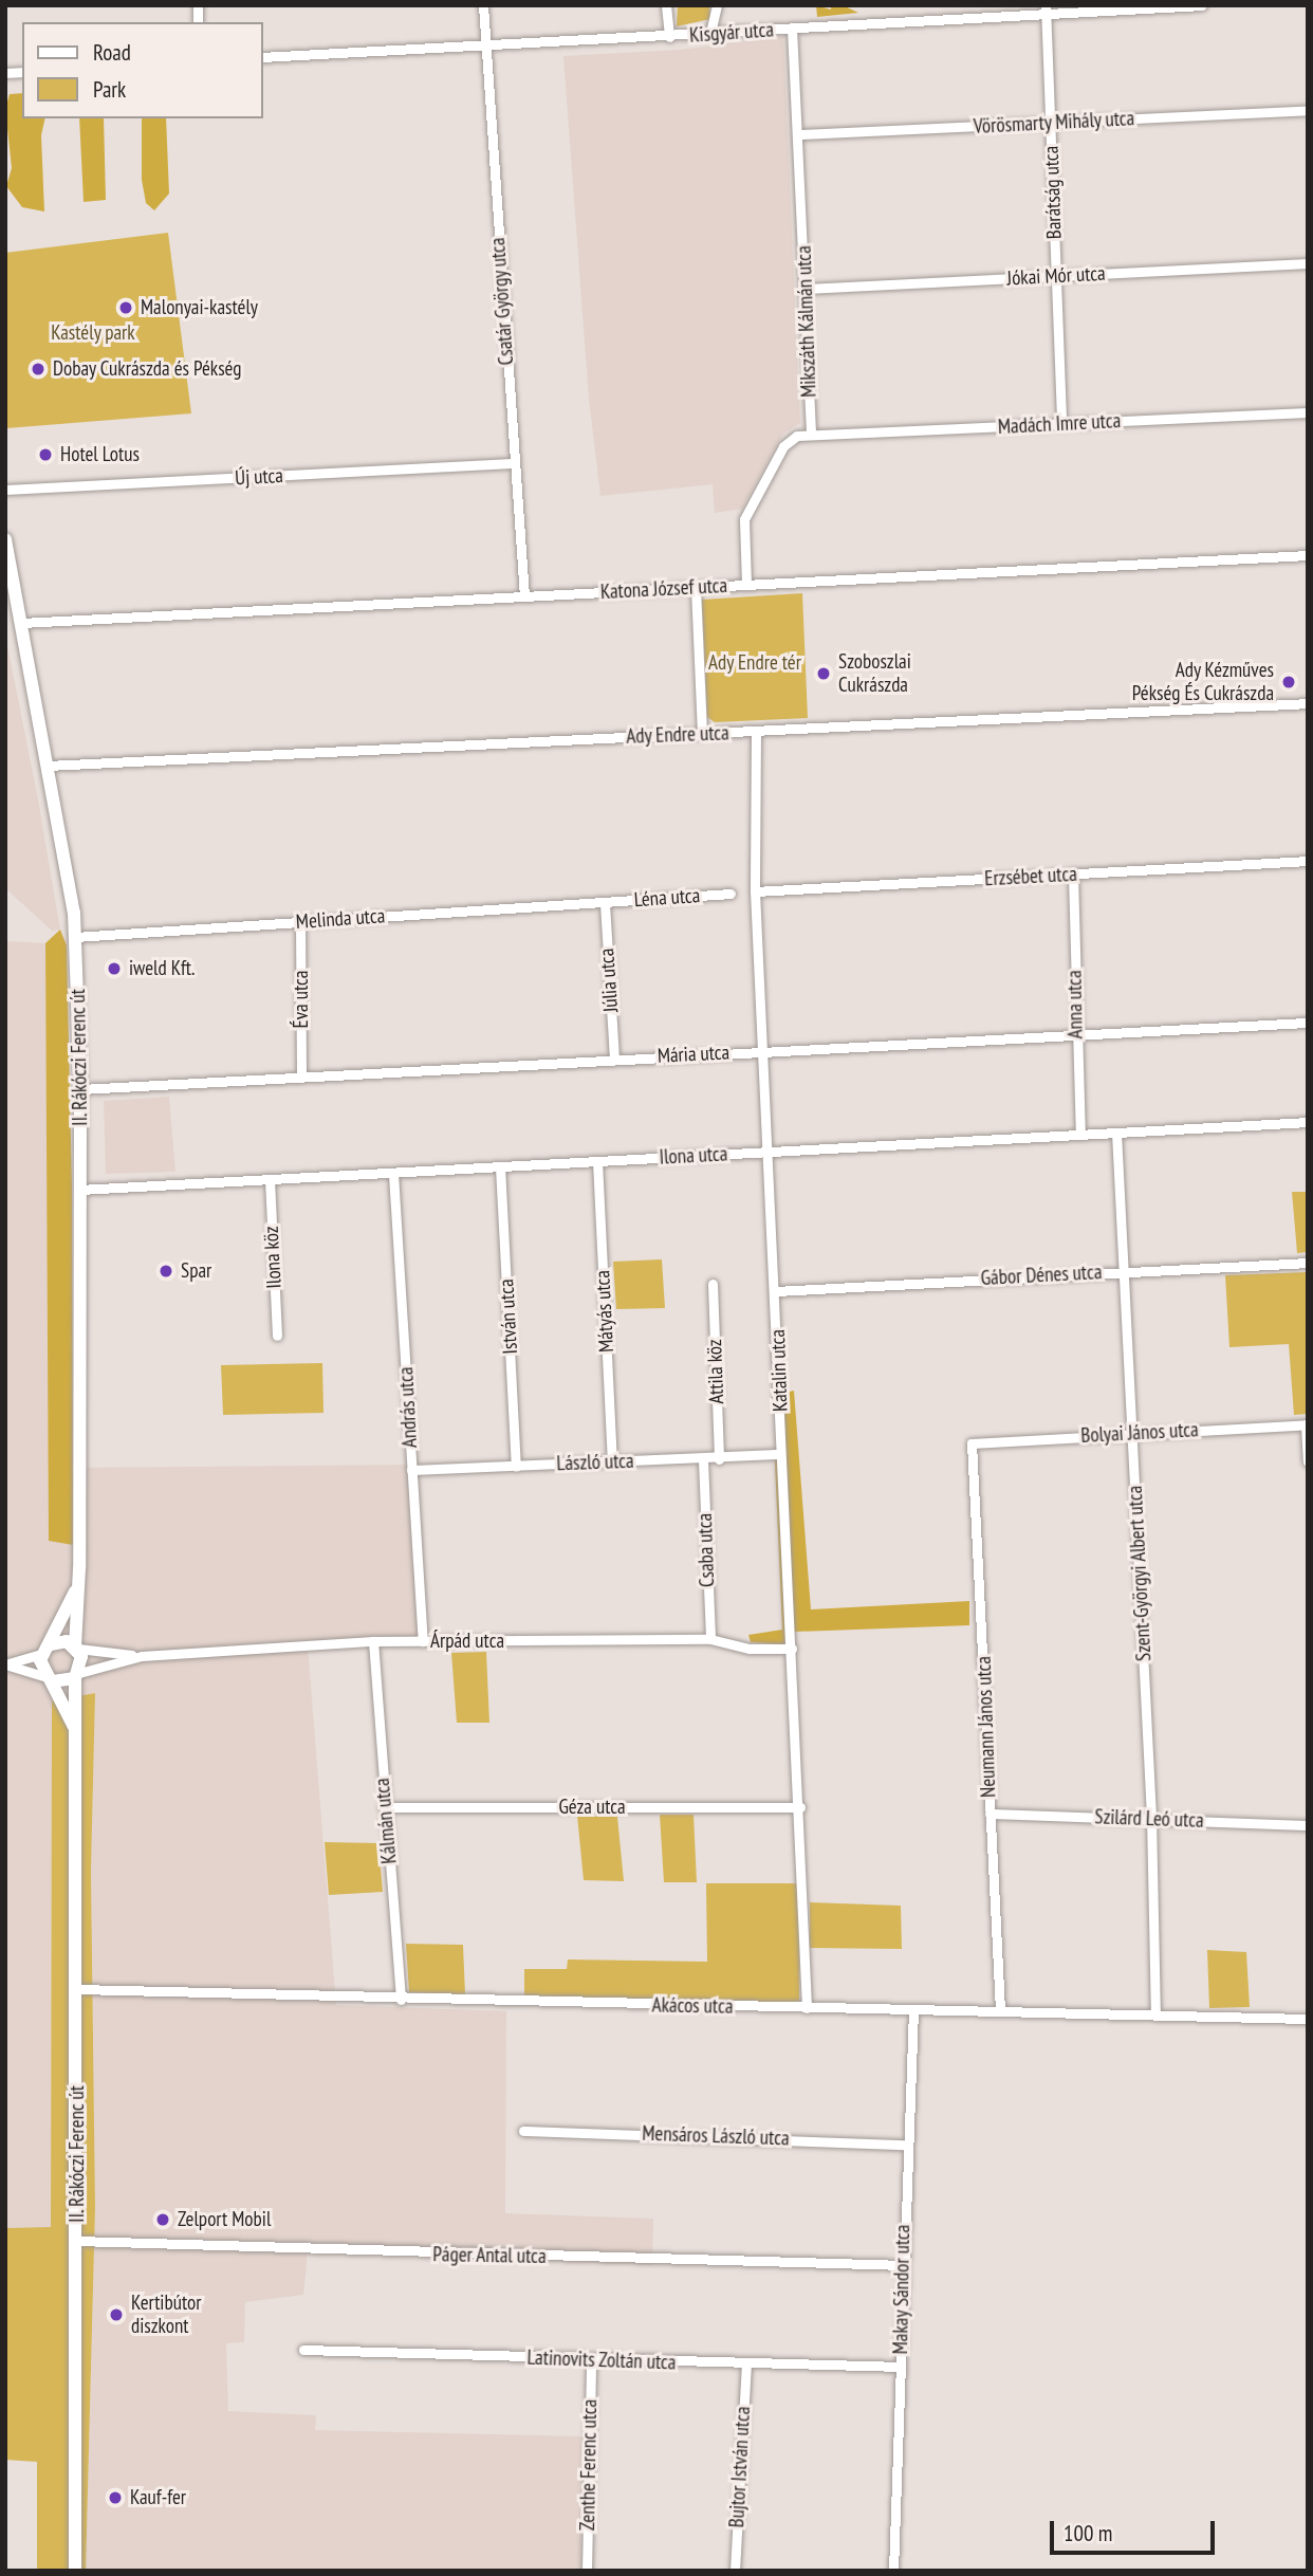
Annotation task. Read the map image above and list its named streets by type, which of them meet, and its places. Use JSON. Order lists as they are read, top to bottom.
{
  "streets": {
    "main road": ["II. Rákóczi Ferenc út"],
    "street": [
      "Kisgyár utca",
      "Vörösmarty Mihály utca",
      "Barátság utca",
      "Jókai Mór utca",
      "Csatár György utca",
      "Mikszáth Kálmán utca",
      "Madách Imre utca",
      "Új utca",
      "Katona József utca",
      "Ady Endre utca",
      "Erzsébet utca",
      "Léna utca",
      "Melinda utca",
      "Júlia utca",
      "Éva utca",
      "Anna utca",
      "Mária utca",
      "Ilona utca",
      "Ilona köz",
      "Gábor Dénes utca",
      "Mátyás utca",
      "István utca",
      "Katalin utca",
      "Attila köz",
      "András utca",
      "Bolyai János utca",
      "László utca",
      "Csaba utca",
      "Szent-Györgyi Albert utca",
      "Árpád utca",
      "Neumann János utca",
      "Géza utca",
      "Szilárd Leó utca",
      "Kálmán utca",
      "Akácos utca",
      "Mensáros László utca",
      "Páger Antal utca",
      "Makay Sándor utca",
      "Latinovits Zoltán utca",
      "Zenthe Ferenc utca",
      "Bujtor István utca"
    ]
  },
  "crossings": [
    ["Kisgyár utca", "Barátság utca"],
    ["Kisgyár utca", "Csatár György utca"],
    ["Kisgyár utca", "Mikszáth Kálmán utca"],
    ["Vörösmarty Mihály utca", "Barátság utca"],
    ["Vörösmarty Mihály utca", "Mikszáth Kálmán utca"],
    ["Barátság utca", "Jókai Mór utca"],
    ["Barátság utca", "Madách Imre utca"],
    ["Jókai Mór utca", "Mikszáth Kálmán utca"],
    ["Csatár György utca", "Új utca"],
    ["Csatár György utca", "Katona József utca"],
    ["Mikszáth Kálmán utca", "Madách Imre utca"],
    ["Katona József utca", "II. Rákóczi Ferenc út"],
    ["Ady Endre utca", "II. Rákóczi Ferenc út"],
    ["Ady Endre utca", "Katalin utca"],
    ["Erzsébet utca", "Anna utca"],
    ["Erzsébet utca", "Katalin utca"],
    ["Léna utca", "Melinda utca"],
    ["Léna utca", "Júlia utca"],
    ["Melinda utca", "Júlia utca"],
    ["Melinda utca", "Éva utca"],
    ["Melinda utca", "II. Rákóczi Ferenc út"],
    ["Júlia utca", "Mária utca"],
    ["Éva utca", "Mária utca"],
    ["Anna utca", "Mária utca"],
    ["Anna utca", "Ilona utca"],
    ["Mária utca", "II. Rákóczi Ferenc út"],
    ["Mária utca", "Katalin utca"],
    ["II. Rákóczi Ferenc út", "Ilona utca"],
    ["II. Rákóczi Ferenc út", "Árpád utca"],
    ["II. Rákóczi Ferenc út", "Akácos utca"],
    ["II. Rákóczi Ferenc út", "Páger Antal utca"],
    ["Ilona utca", "Ilona köz"],
    ["Ilona utca", "Mátyás utca"],
    ["Ilona utca", "István utca"],
    ["Ilona utca", "Katalin utca"],
    ["Ilona utca", "András utca"],
    ["Ilona utca", "Szent-Györgyi Albert utca"],
    ["Gábor Dénes utca", "Katalin utca"],
    ["Gábor Dénes utca", "Szent-Györgyi Albert utca"],
    ["Mátyás utca", "László utca"],
    ["István utca", "László utca"],
    ["Katalin utca", "László utca"],
    ["Katalin utca", "Árpád utca"],
    ["Katalin utca", "Géza utca"],
    ["Katalin utca", "Akácos utca"],
    ["Attila köz", "László utca"],
    ["András utca", "László utca"],
    ["András utca", "Árpád utca"],
    ["Bolyai János utca", "Szent-Györgyi Albert utca"],
    ["Bolyai János utca", "Neumann János utca"],
    ["László utca", "Csaba utca"],
    ["Csaba utca", "Árpád utca"],
    ["Szent-Györgyi Albert utca", "Szilárd Leó utca"],
    ["Szent-Györgyi Albert utca", "Akácos utca"],
    ["Árpád utca", "Kálmán utca"],
    ["Neumann János utca", "Szilárd Leó utca"],
    ["Neumann János utca", "Akácos utca"],
    ["Géza utca", "Kálmán utca"],
    ["Kálmán utca", "Akácos utca"],
    ["Akácos utca", "Makay Sándor utca"],
    ["Mensáros László utca", "Makay Sándor utca"],
    ["Páger Antal utca", "Makay Sándor utca"],
    ["Makay Sándor utca", "Latinovits Zoltán utca"],
    ["Latinovits Zoltán utca", "Zenthe Ferenc utca"],
    ["Latinovits Zoltán utca", "Bujtor István utca"]
  ],
  "parks": ["Kastély park", "Ady Endre tér"],
  "places": [
    "Malonyai-kastély",
    "Dobay Cukrászda és Pékség",
    "Hotel Lotus",
    "Szoboszlai Cukrászda",
    "Ady Kézműves Pékség És Cukrászda",
    "iweld Kft.",
    "Spar",
    "Zelport Mobil",
    "Kertibútor diszkont",
    "Kauf-fer"
  ],
  "legend": ["Road", "Park"],
  "scale_bar": "100 m"
}
